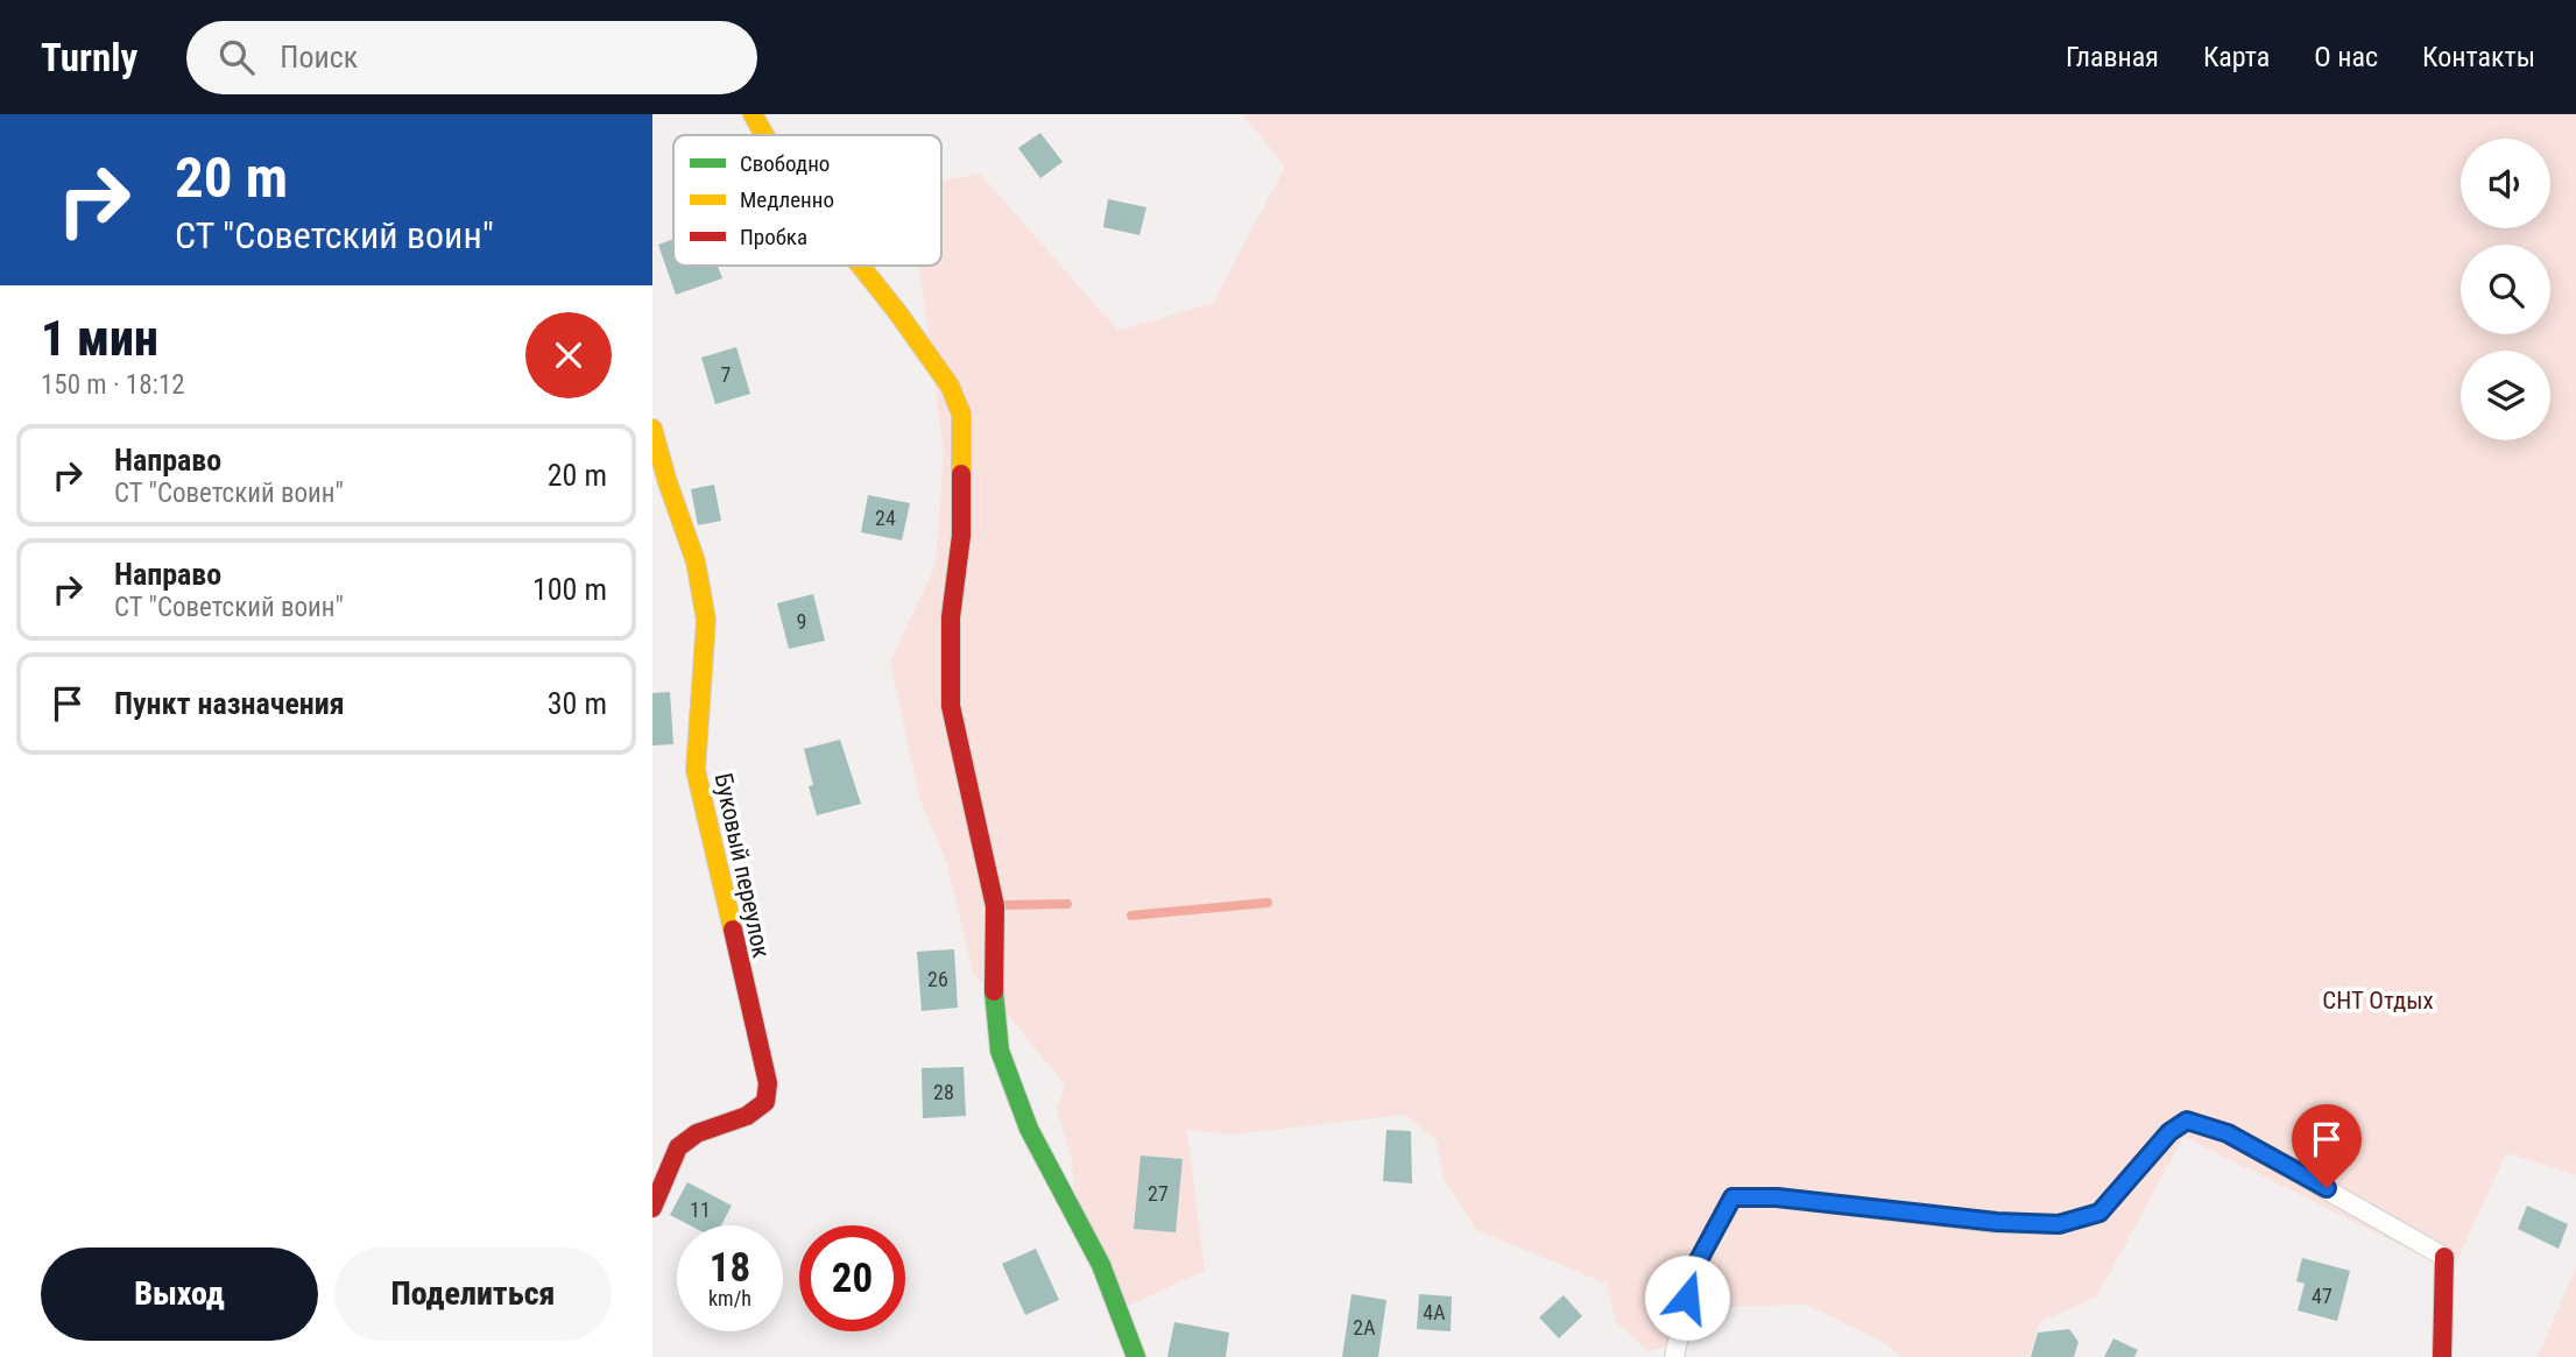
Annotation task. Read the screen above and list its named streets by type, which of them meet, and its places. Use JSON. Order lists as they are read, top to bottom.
{
  "streets": {
    "street": ["Буковый переулок"]
  },
  "parks": ["СНТ Отдых"],
  "house_numbers": [
    "7",
    "24",
    "9",
    "26",
    "28",
    "27",
    "11",
    "47",
    "4А",
    "2А"
  ],
  "legend": ["Свободно", "Медленно", "Пробка"],
  "page": {
    "header": "Turnly",
    "search": "Поиск",
    "nav": [
      "Главная",
      "Карта",
      "О нас",
      "Контакты"
    ],
    "turn": ["20 m", "СТ \"Советский воин\""],
    "heading": ["1 мин", "150 m · 18:12"],
    "list": [
      {
        "name": "Направо",
        "note": "СТ \"Советский воин\"",
        "value": "20 m"
      },
      {
        "name": "Направо",
        "note": "СТ \"Советский воин\"",
        "value": "100 m"
      },
      {
        "name": "Пункт назначения",
        "value": "30 m"
      }
    ],
    "speed": "18 km/h",
    "limit": "20",
    "buttons": ["Выход", "Поделиться"]
  }
}
